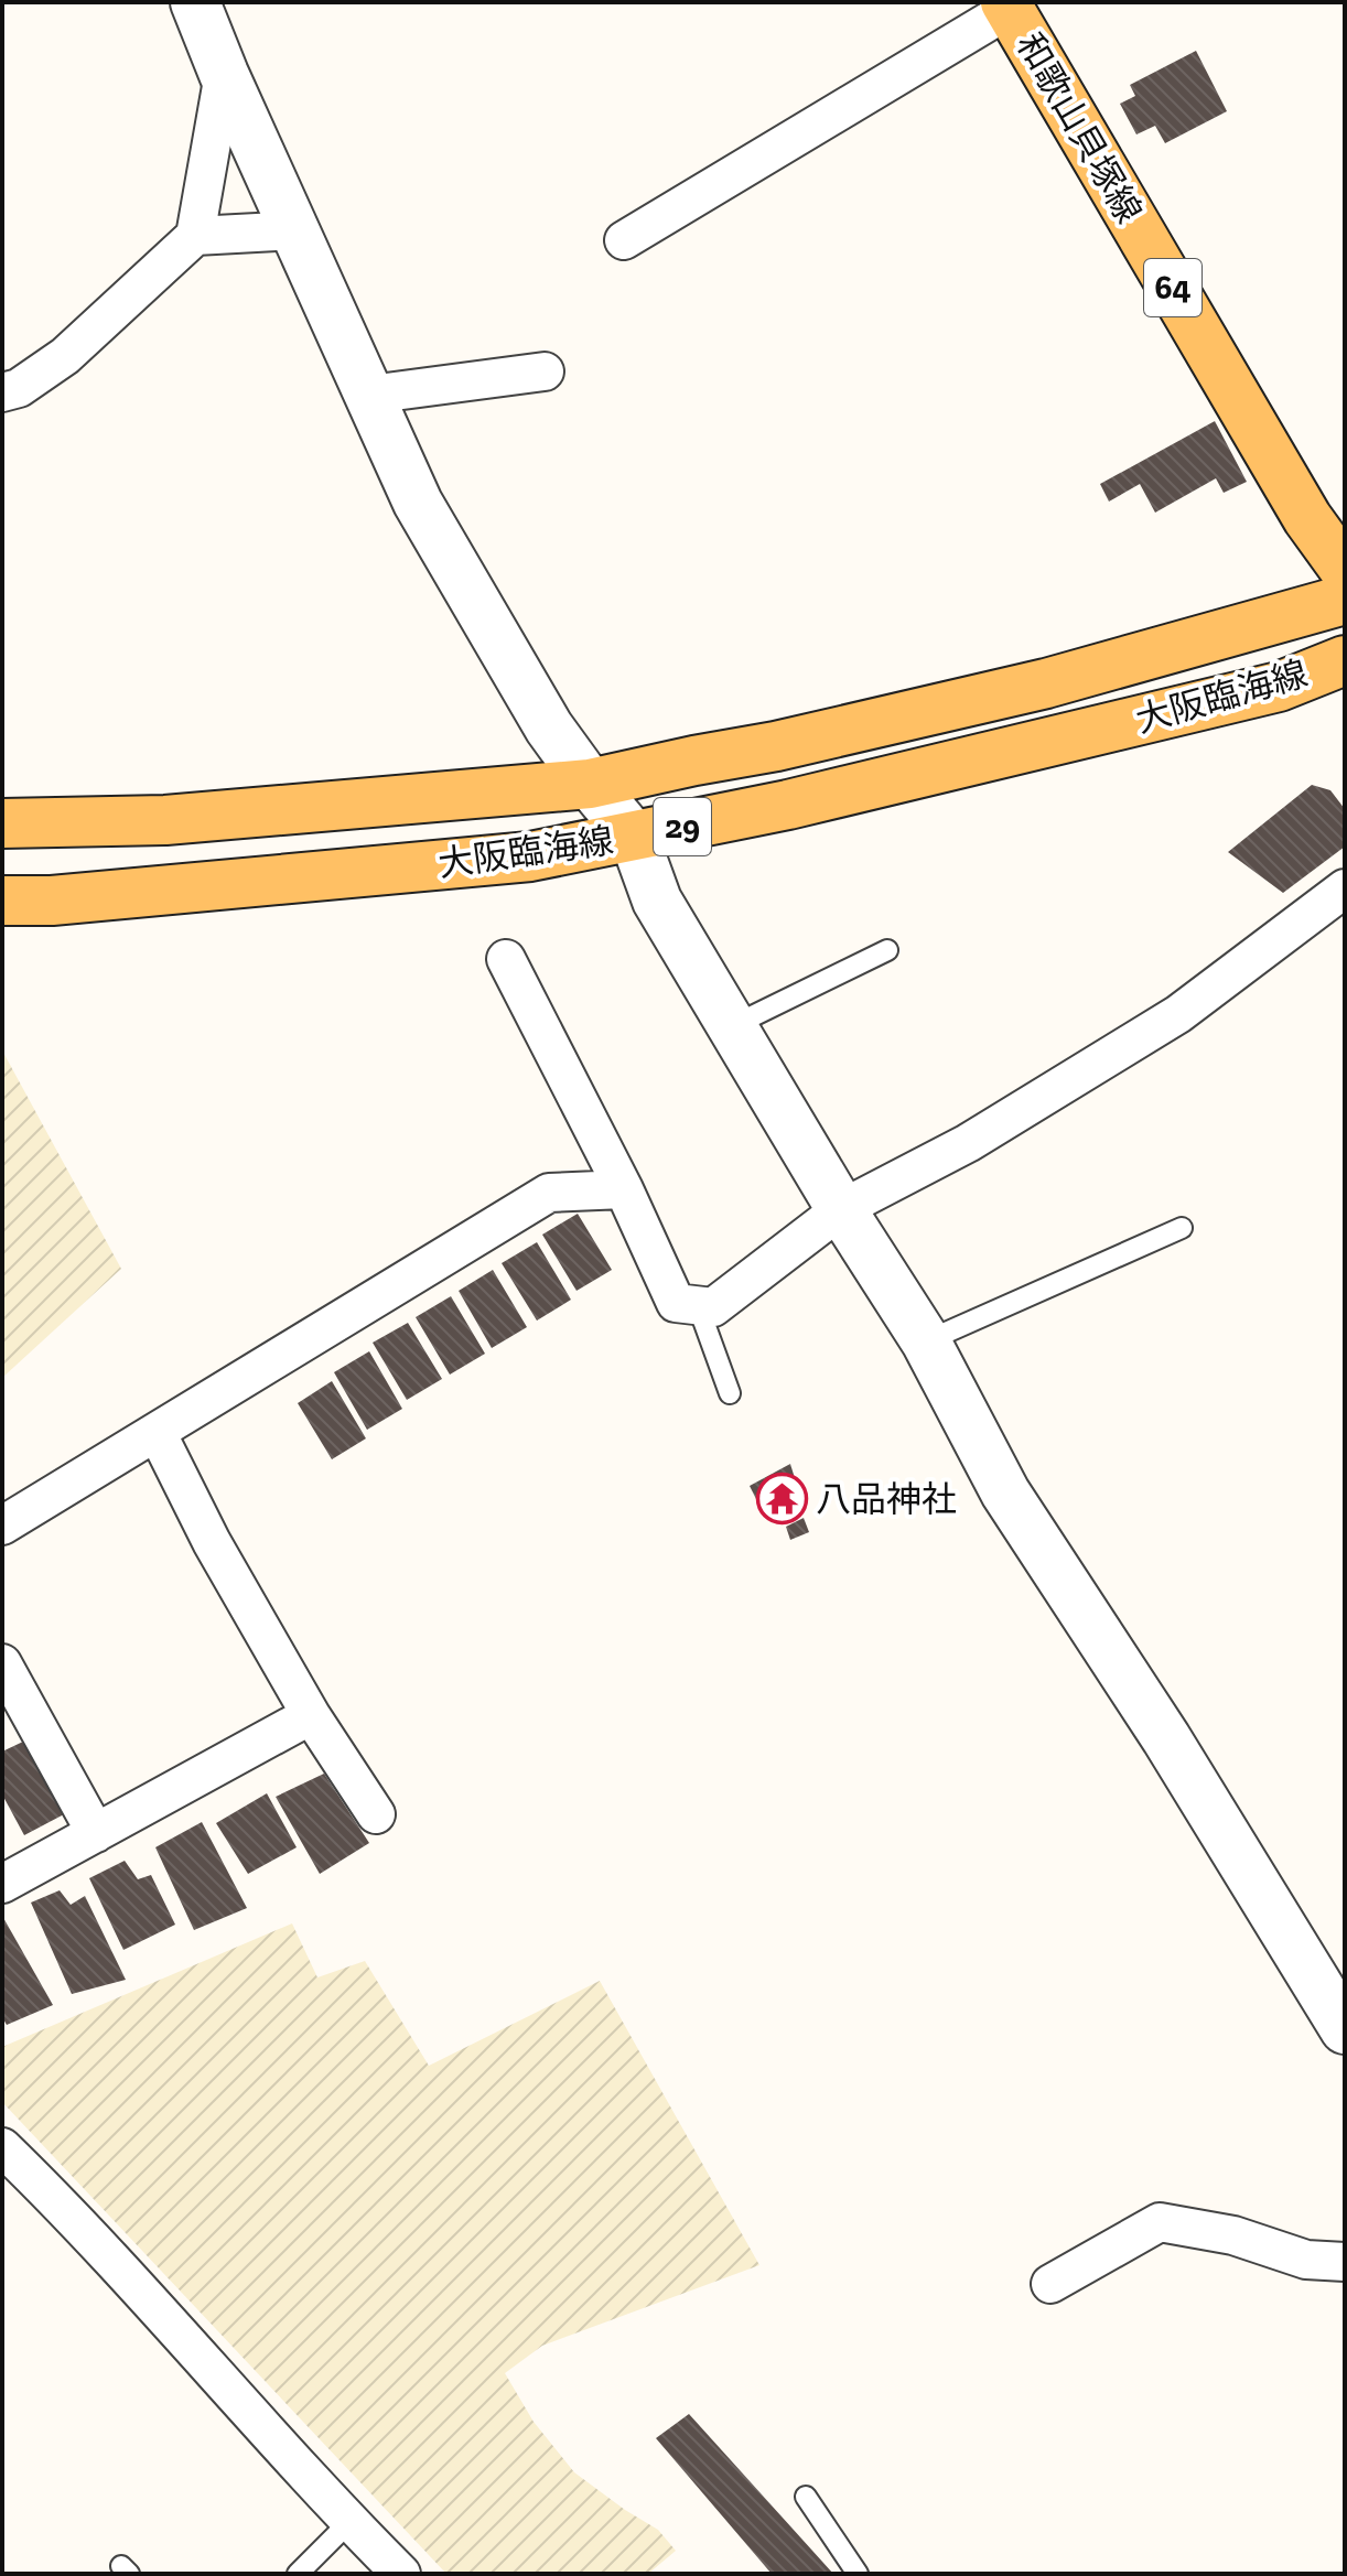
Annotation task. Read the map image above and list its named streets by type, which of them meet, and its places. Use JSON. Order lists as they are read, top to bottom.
{
  "streets": {
    "main road": [
      "和歌山貝塚線",
      "64",
      "大阪臨海線",
      "29"
    ]
  },
  "places": {
    "temple": ["八品神社"]
  }
}
